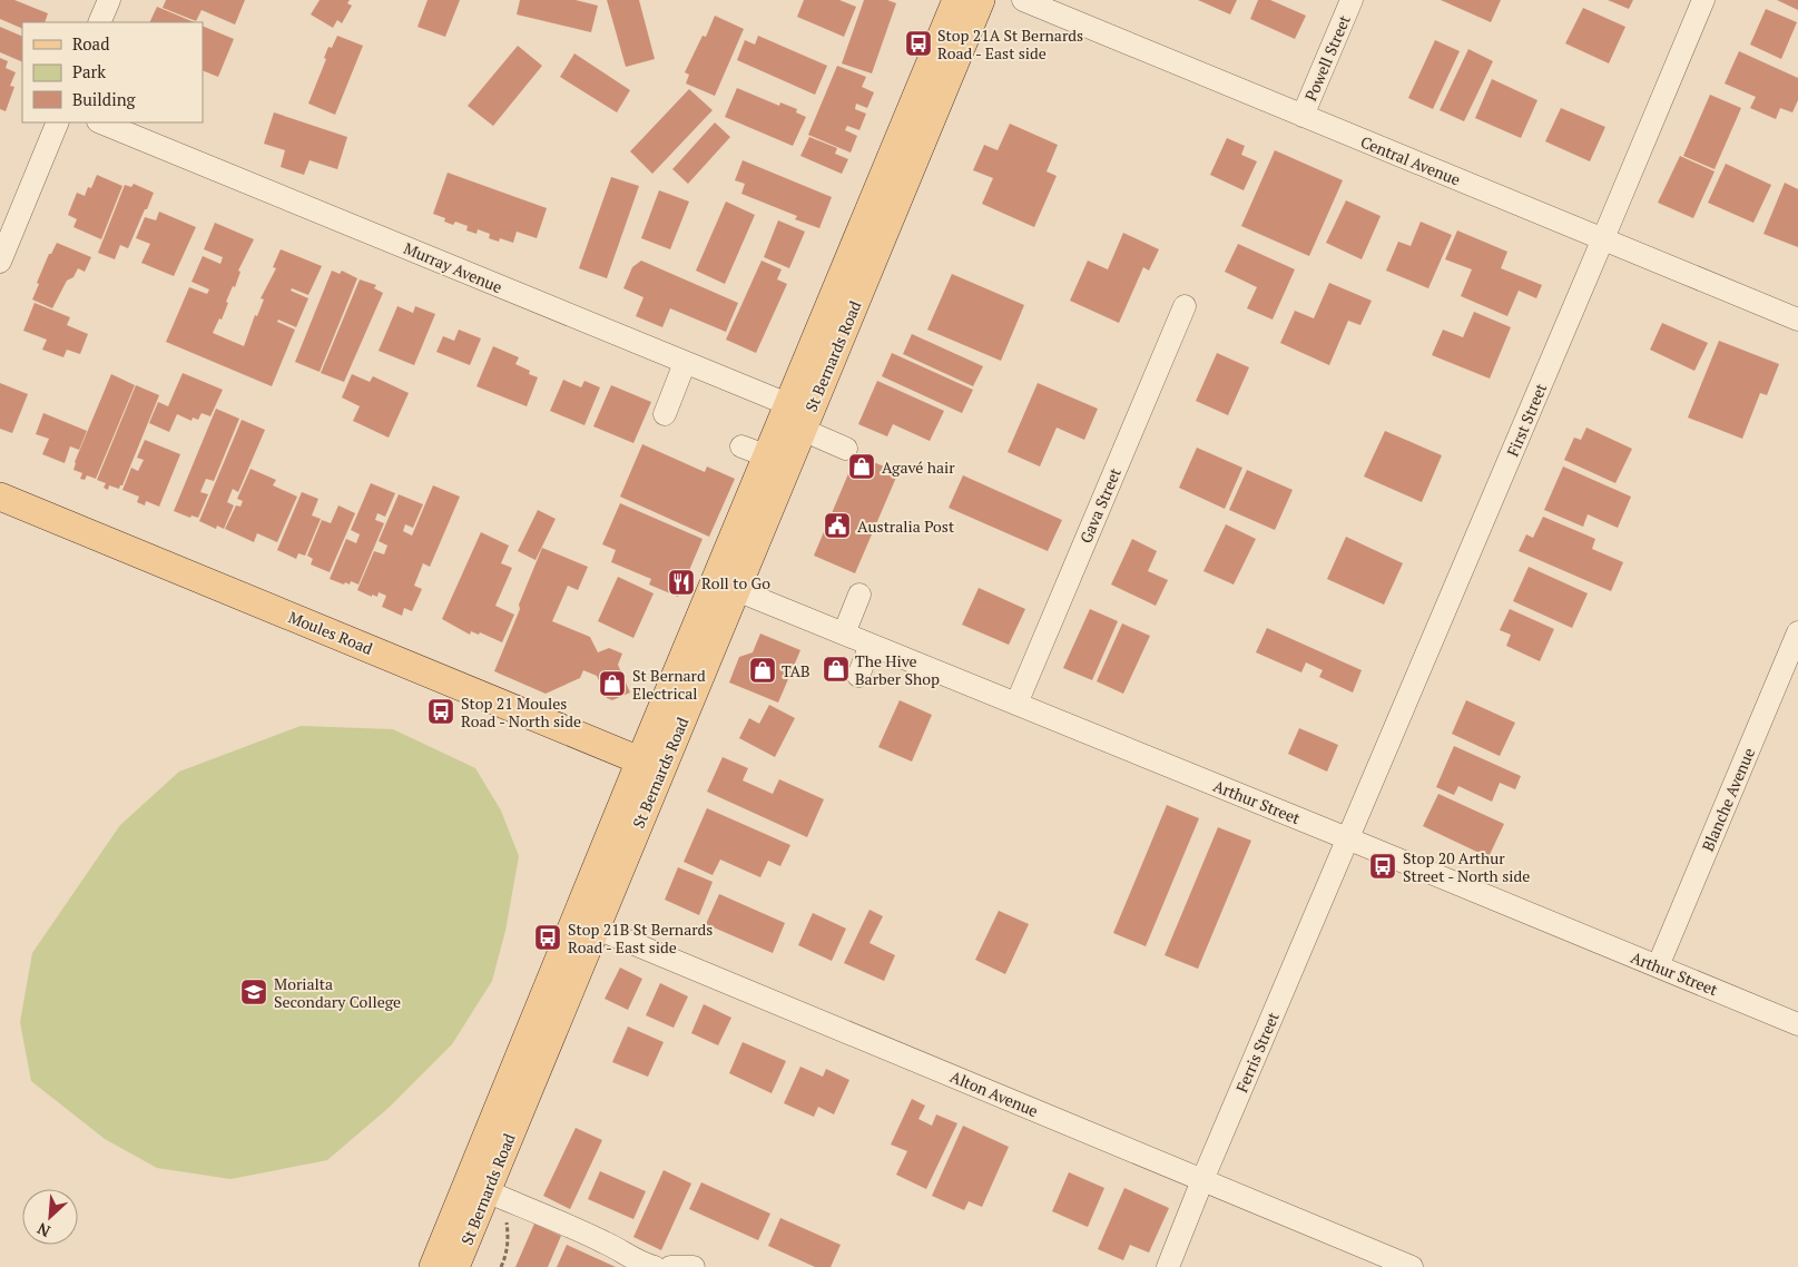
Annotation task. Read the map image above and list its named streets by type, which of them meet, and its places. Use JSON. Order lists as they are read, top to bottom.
{
  "streets": {
    "main road": ["St Bernards Road", "Moules Road"],
    "street": [
      "Powell Street",
      "Central Avenue",
      "Murray Avenue",
      "First Street",
      "Gava Street",
      "Blanche Avenue",
      "Arthur Street",
      "Ferris Street",
      "Alton Avenue"
    ]
  },
  "crossings": [
    ["Powell Street", "Central Avenue"],
    ["Central Avenue", "First Street"],
    ["Murray Avenue", "St Bernards Road"],
    ["St Bernards Road", "Moules Road"],
    ["St Bernards Road", "Arthur Street"],
    ["St Bernards Road", "Alton Avenue"],
    ["First Street", "Arthur Street"],
    ["First Street", "Ferris Street"],
    ["Gava Street", "Arthur Street"],
    ["Blanche Avenue", "Arthur Street"],
    ["Arthur Street", "Ferris Street"],
    ["Ferris Street", "Alton Avenue"]
  ],
  "places": {
    "bus stop": [
      "Stop 21A St Bernards Road - East side",
      "Stop 21 Moules Road - North side",
      "Stop 20 Arthur Street - North side",
      "Stop 21B St Bernards Road - East side"
    ],
    "shop": [
      "Agavé hair",
      "The Hive Barber Shop",
      "TAB",
      "St Bernard Electrical"
    ],
    "public building": ["Australia Post"],
    "restaurant": ["Roll to Go"],
    "school or university": ["Morialta Secondary College"]
  },
  "legend": ["Road", "Park", "Building"],
  "north": "bottom left"
}
